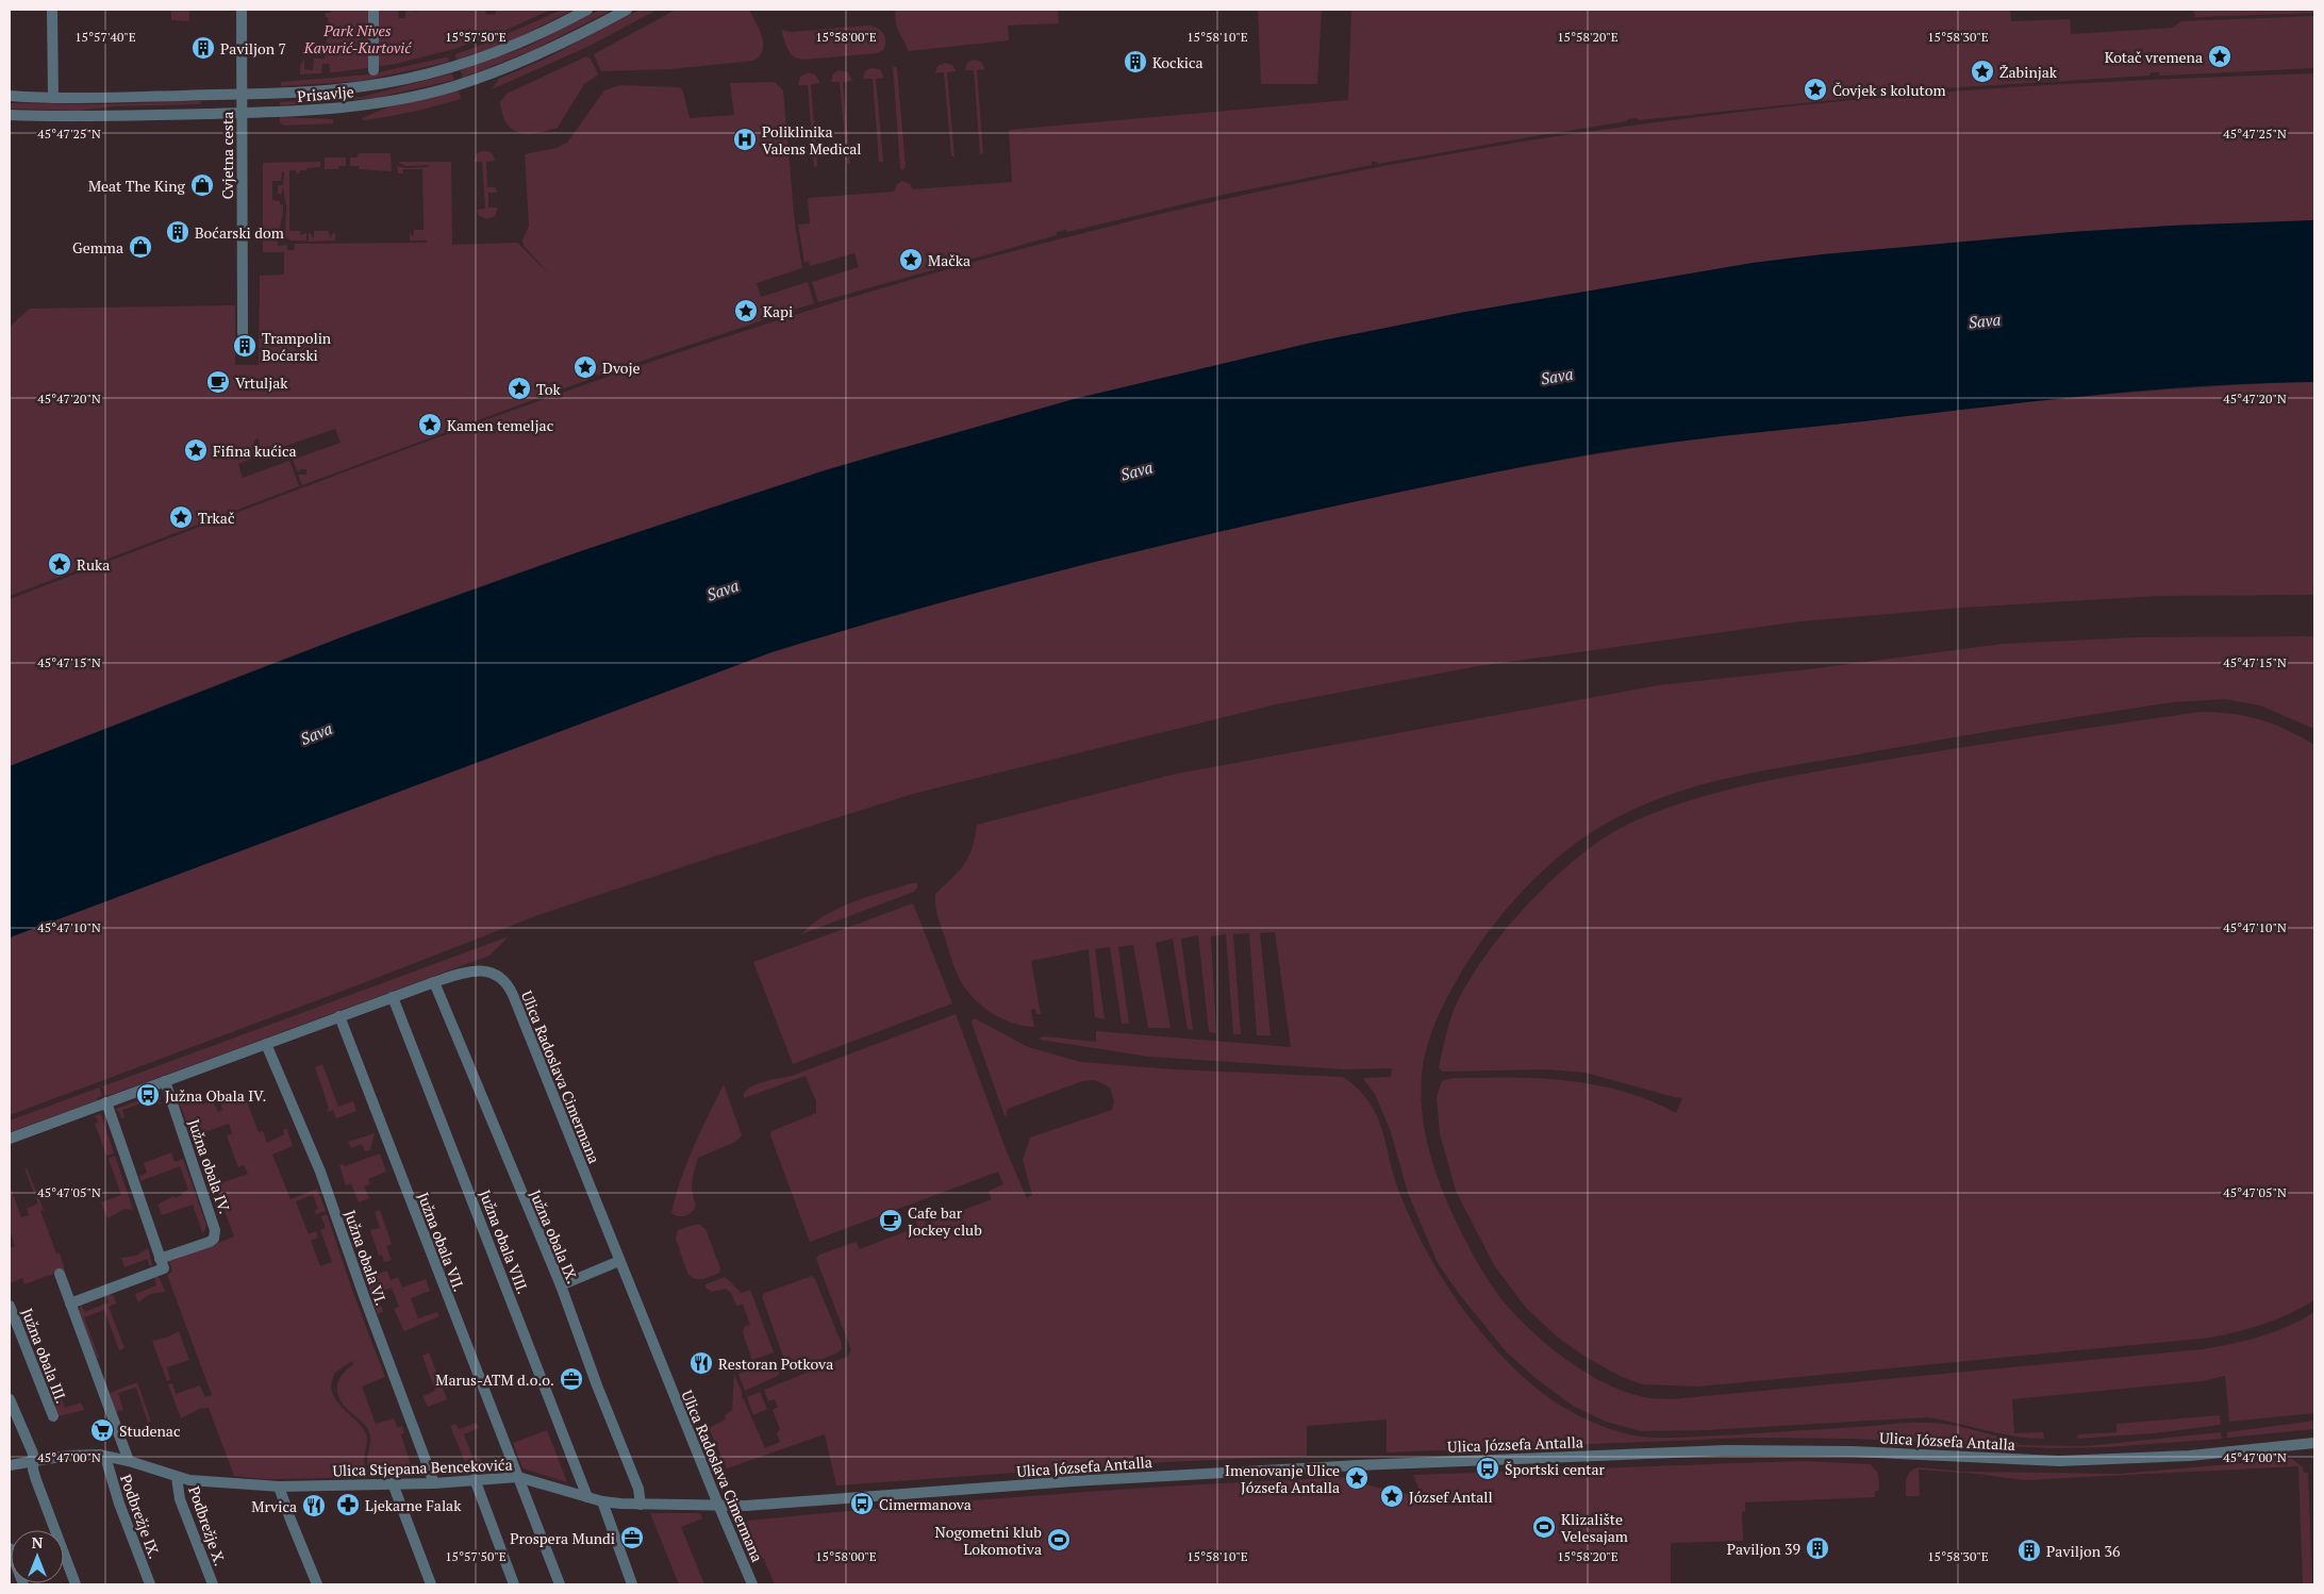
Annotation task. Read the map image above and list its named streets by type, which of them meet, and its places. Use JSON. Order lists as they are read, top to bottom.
{
  "streets": {
    "street": [
      "Prisavlje",
      "Cvjetna cesta",
      "Ulica Radoslava Cimermana",
      "Južna obala IV.",
      "Južna obala IX.",
      "Južna obala VII.",
      "Južna obala VIII.",
      "Južna obala VI.",
      "Južna obala III.",
      "Ulica Józsefa Antalla",
      "Ulica Stjepana Bencekovića",
      "Podbrežje IX.",
      "Podbrežje X."
    ]
  },
  "crossings": [
    ["Prisavlje", "Cvjetna cesta"],
    ["Ulica Radoslava Cimermana", "Južna obala IV."],
    ["Ulica Radoslava Cimermana", "Južna obala IX."],
    ["Ulica Radoslava Cimermana", "Južna obala VII."],
    ["Ulica Radoslava Cimermana", "Južna obala VIII."],
    ["Ulica Radoslava Cimermana", "Južna obala VI."],
    ["Ulica Radoslava Cimermana", "Ulica Józsefa Antalla"],
    ["Ulica Radoslava Cimermana", "Ulica Stjepana Bencekovića"],
    ["Južna obala IX.", "Ulica Stjepana Bencekovića"],
    ["Južna obala VII.", "Ulica Stjepana Bencekovića"],
    ["Južna obala VIII.", "Ulica Stjepana Bencekovića"],
    ["Južna obala VI.", "Ulica Stjepana Bencekovića"],
    ["Ulica Józsefa Antalla", "Ulica Stjepana Bencekovića"],
    ["Ulica Stjepana Bencekovića", "Podbrežje IX."],
    ["Ulica Stjepana Bencekovića", "Podbrežje X."]
  ],
  "water": ["Sava"],
  "parks": ["Park Nives Kavurić-Kurtović"],
  "places": {
    "building": [
      "Paviljon 7",
      "Kockica",
      "Boćarski dom",
      "Trampolin Boćarski",
      "Paviljon 39",
      "Paviljon 36"
    ],
    "place": [
      "Kotač vremena",
      "Žabinjak",
      "Čovjek s kolutom",
      "Mačka",
      "Kapi",
      "Dvoje",
      "Tok",
      "Kamen temeljac",
      "Fifina kućica",
      "Trkač",
      "Ruka",
      "Imenovanje Ulice Józsefa Antalla",
      "József Antall"
    ],
    "hospital": ["Poliklinika Valens Medical"],
    "shop": ["Meat The King", "Gemma"],
    "cafe": ["Vrtuljak", "Cafe bar Jockey club"],
    "bus stop": ["Južna Obala IV.", "Športski centar", "Cimermanova"],
    "restaurant": ["Restoran Potkova", "Mrvica"],
    "office": ["Marus-ATM d.o.o.", "Prospera Mundi"],
    "supermarket": ["Studenac"],
    "pharmacy": ["Ljekarne Falak"],
    "sports": ["Klizalište Velesajam", "Nogometni klub Lokomotiva"]
  },
  "north": "top",
  "coordinates": [
    "15°57'40\"E",
    "15°57'50\"E",
    "15°58'00\"E",
    "15°58'10\"E",
    "15°58'20\"E",
    "15°58'30\"E",
    "45°47'25\"N",
    "45°47'20\"N",
    "45°47'15\"N",
    "45°47'10\"N",
    "45°47'05\"N",
    "45°47'00\"N"
  ]
}
